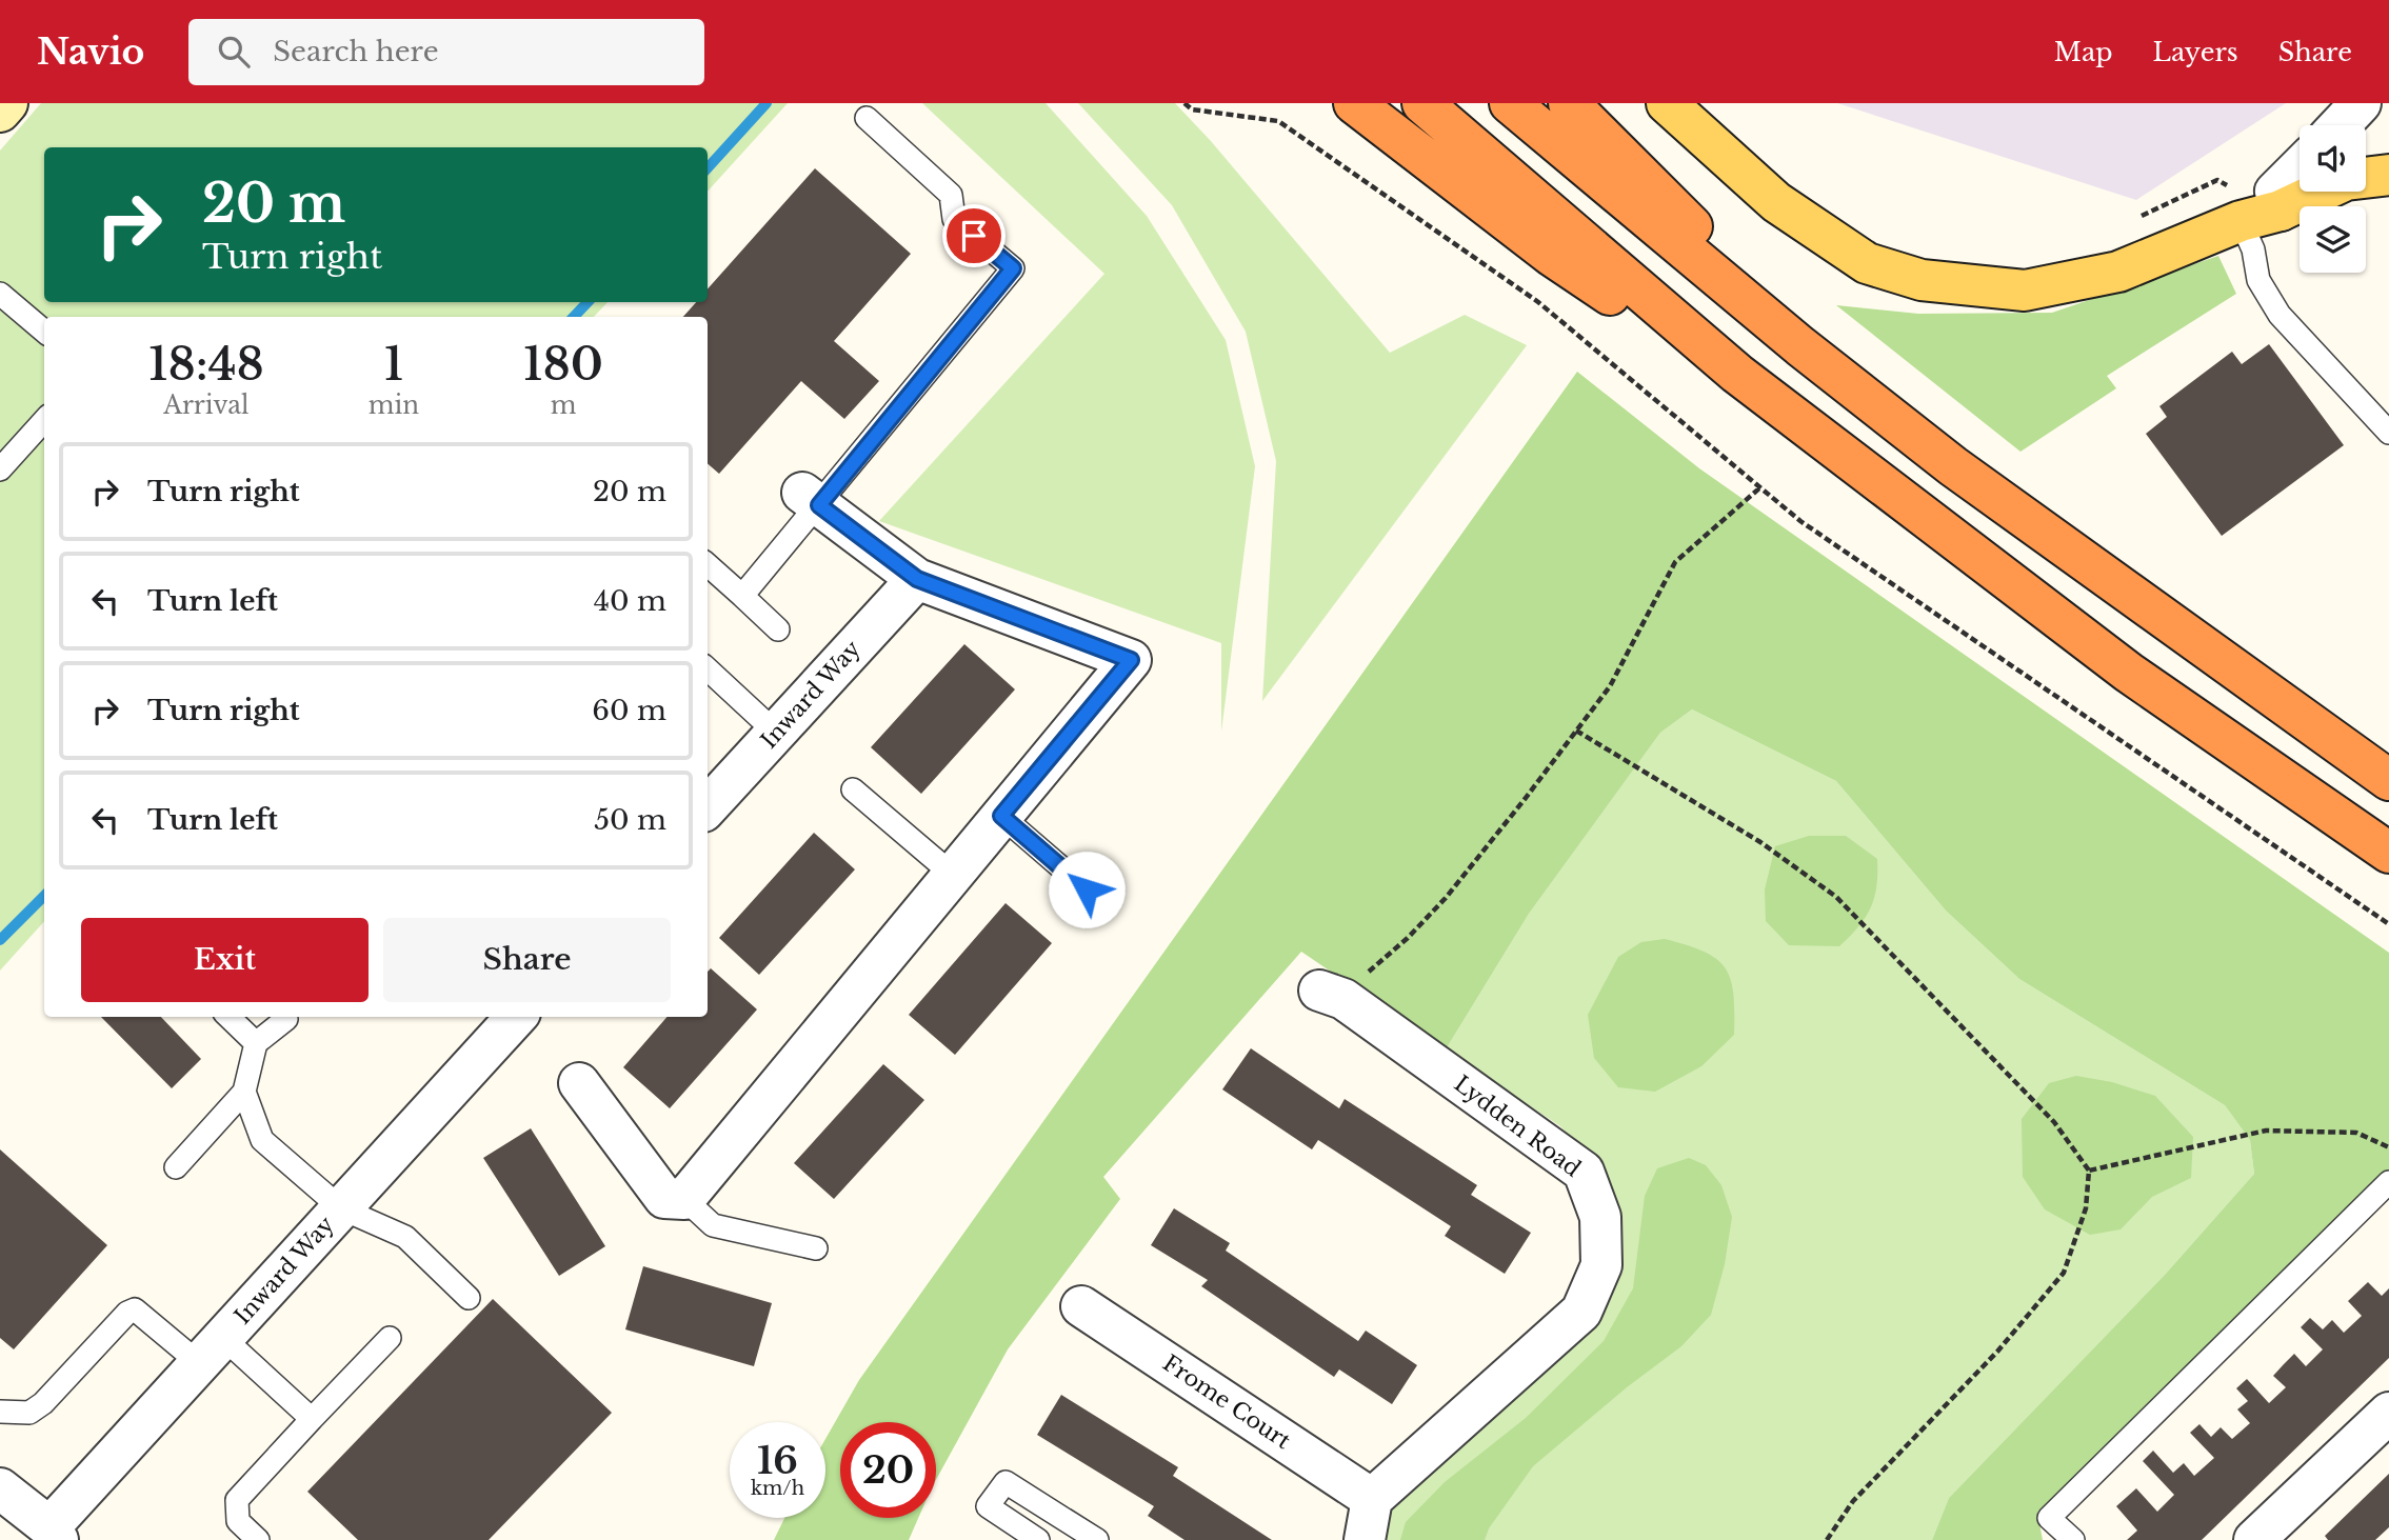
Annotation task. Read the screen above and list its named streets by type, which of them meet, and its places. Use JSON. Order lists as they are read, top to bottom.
{
  "streets": {
    "street": ["Inward Way", "Lydden Road", "Frome Court"]
  },
  "crossings": [
    ["Lydden Road", "Frome Court"]
  ],
  "page": {
    "header": "Navio",
    "search": "Search here",
    "nav": ["Map", "Layers", "Share"],
    "turn": ["20 m", "Turn right"],
    "eta": [
      "18:48",
      "Arrival",
      "1",
      "min",
      "180",
      "m"
    ],
    "list": [
      {
        "name": "Turn right",
        "value": "20 m"
      },
      {
        "name": "Turn left",
        "value": "40 m"
      },
      {
        "name": "Turn right",
        "value": "60 m"
      },
      {
        "name": "Turn left",
        "value": "50 m"
      }
    ],
    "buttons": ["Exit", "Share"],
    "speed": "16 km/h",
    "limit": "20"
  }
}
